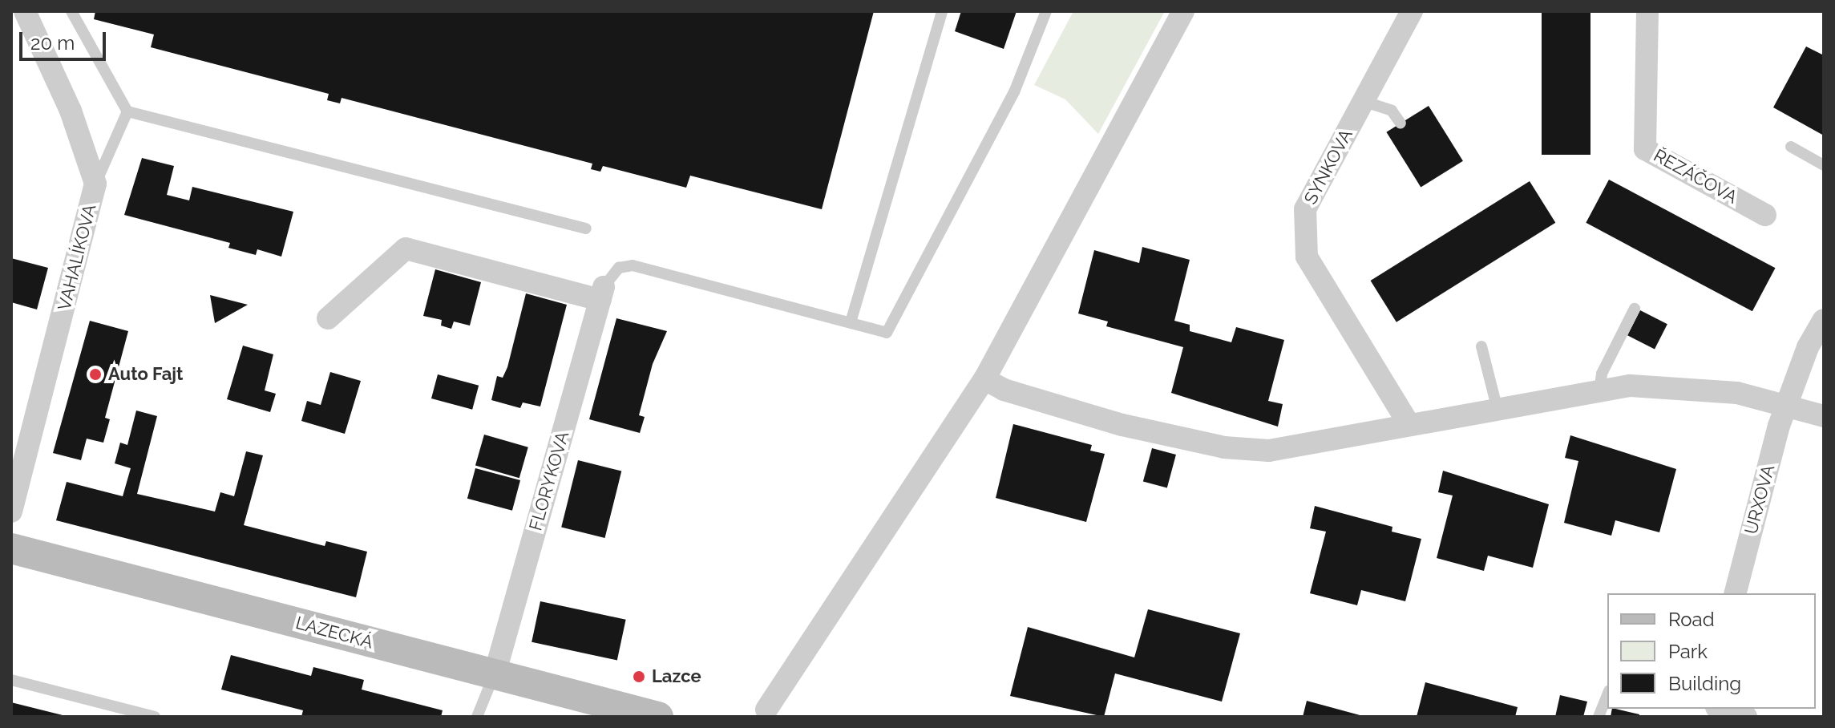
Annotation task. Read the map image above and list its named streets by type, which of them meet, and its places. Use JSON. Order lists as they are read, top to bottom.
{
  "streets": {
    "main road": ["LAZECKÁ"],
    "street": [
      "SYNKOVA",
      "ŘEZÁČOVA",
      "VAHALÍKOVA",
      "FLORYKOVA",
      "URXOVA"
    ]
  },
  "crossings": [
    ["FLORYKOVA", "LAZECKÁ"]
  ],
  "places": ["Auto Fajt", "Lazce"],
  "legend": ["Road", "Park", "Building"],
  "scale_bar": "20 m"
}
